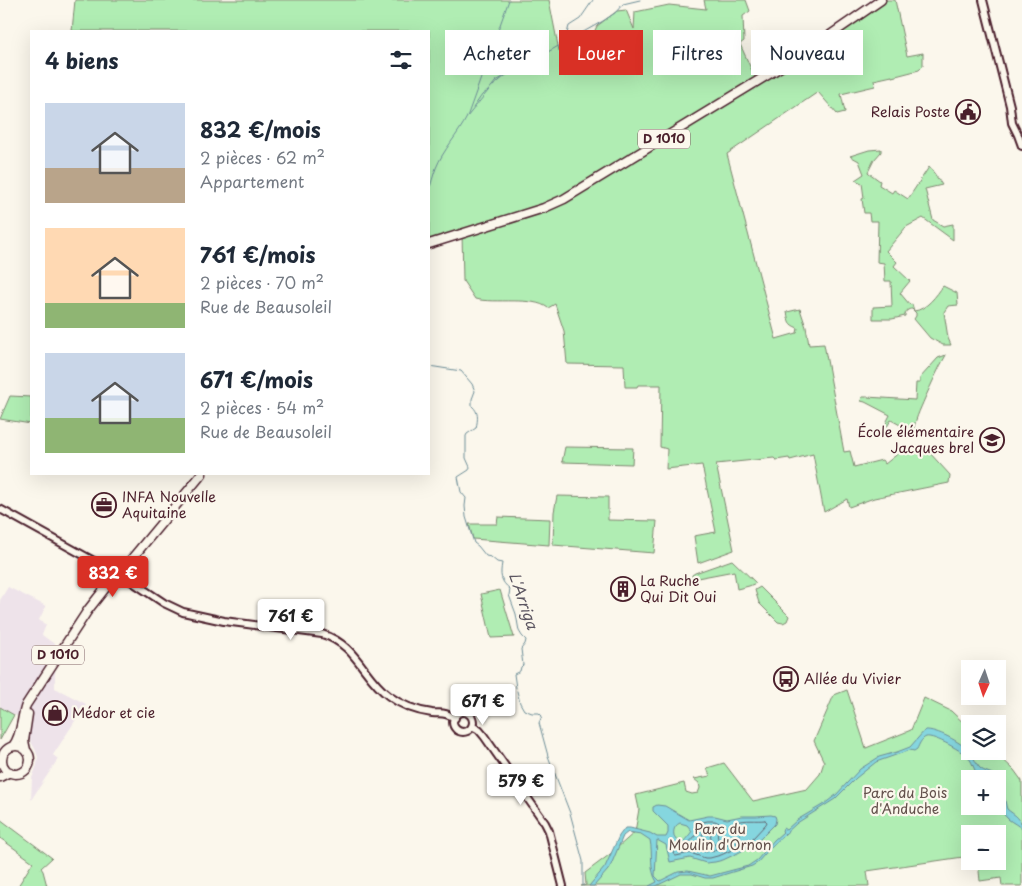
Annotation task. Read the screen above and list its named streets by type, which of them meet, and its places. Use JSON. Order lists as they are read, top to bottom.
{
  "streets": {
    "main road": ["D 1010"]
  },
  "water": ["L'Arriga"],
  "parks": ["Parc du Bois d'Anduche", "Parc du Moulin d'Ornon"],
  "places": {
    "public building": ["Relais Poste"],
    "school or university": ["École élémentaire Jacques brel"],
    "office": ["INFA Nouvelle Aquitaine"],
    "building": ["La Ruche Qui Dit Oui"],
    "bus stop": ["Allée du Vivier"],
    "shop": ["Médor et cie"]
  },
  "north": "bottom",
  "page": {
    "chip": [
      "Acheter",
      "Louer",
      "Filtres",
      "Nouveau"
    ],
    "heading": "4 biens",
    "list": [
      {
        "name": "832 €/mois",
        "note": "2 pièces · 62 m² · Appartement"
      },
      {
        "name": "761 €/mois",
        "note": "2 pièces · 70 m² · Rue de Beausoleil"
      },
      {
        "name": "671 €/mois",
        "note": "2 pièces · 54 m² · Rue de Beausoleil"
      }
    ],
    "price": [
      "832 €",
      "761 €",
      "671 €",
      "579 €"
    ],
    "map_buttons": ["+", "−"]
  }
}
